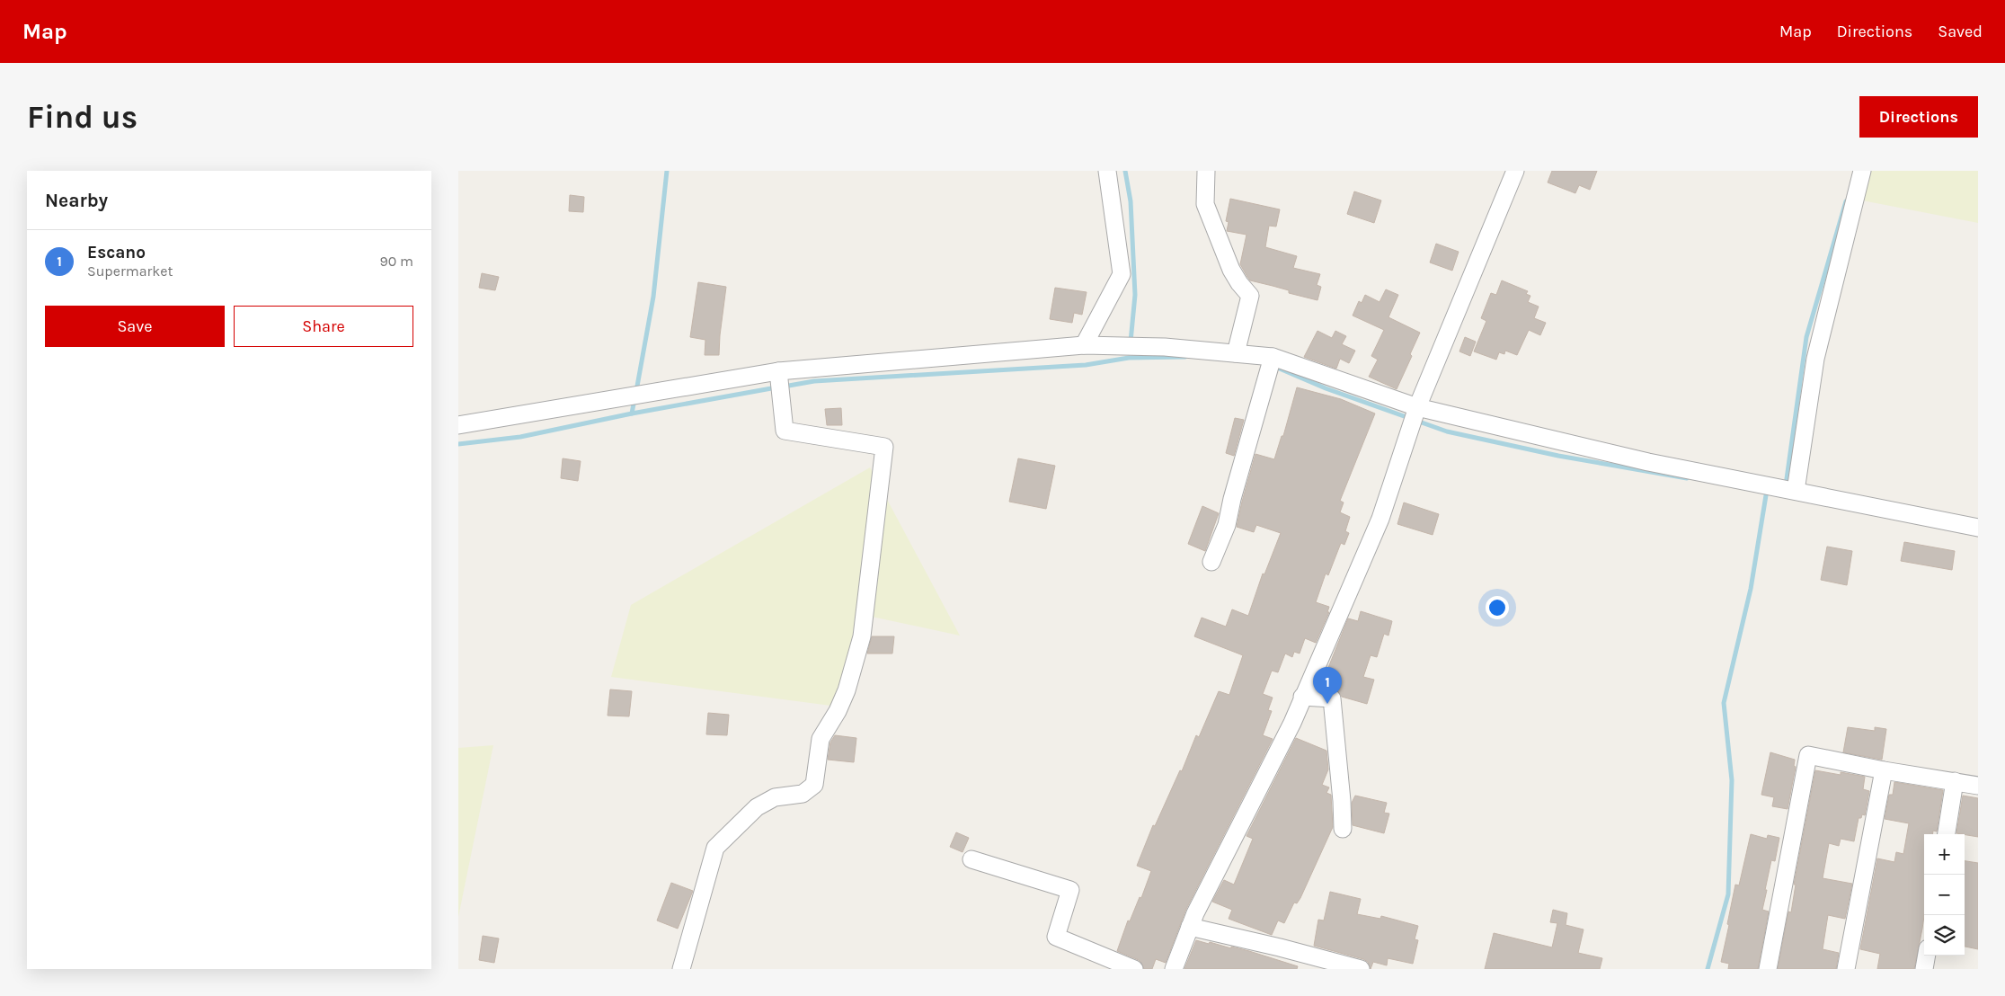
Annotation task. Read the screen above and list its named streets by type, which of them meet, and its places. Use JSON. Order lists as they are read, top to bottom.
{
  "page": {
    "header": "Map",
    "nav": ["Map", "Directions", "Saved"],
    "buttons": [
      "Directions",
      ["Save", "Share"]
    ],
    "title": "Find us",
    "heading": "Nearby",
    "list": [
      {
        "mark": "1",
        "name": "Escano",
        "note": "Supermarket",
        "value": "90 m"
      }
    ],
    "pins": "1",
    "map_buttons": ["+", "−"]
  }
}
